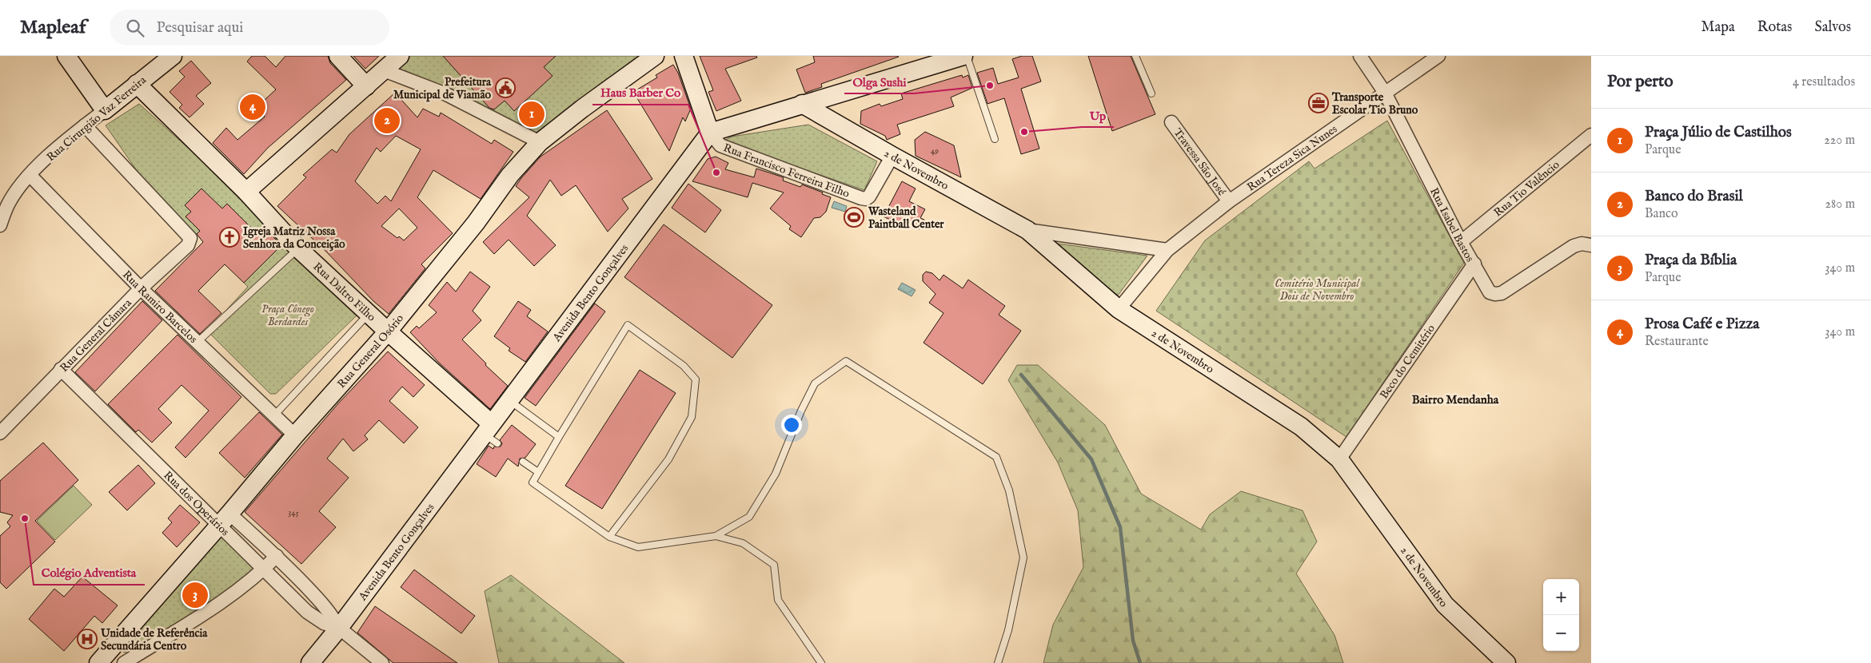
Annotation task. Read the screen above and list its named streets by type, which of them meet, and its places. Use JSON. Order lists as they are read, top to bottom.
{
  "streets": {
    "street": [
      "Rua Cirurgião Vaz Ferreira",
      "Rua Tereza Sica Nunes",
      "Travessa São José",
      "2 de Novembro",
      "Rua Francisco Ferreira Filho",
      "Rua Tio Valêncio",
      "Rua Isabel Bastos",
      "Rua Daltro Filho",
      "Avenida Bento Gonçalves",
      "Rua Ramiro Barcelos",
      "Rua General Câmara",
      "Rua General Osório",
      "Beco do Cemitério",
      "Rua dos Operários"
    ]
  },
  "crossings": [
    ["Rua Cirurgião Vaz Ferreira", "Rua Daltro Filho"],
    ["Rua Cirurgião Vaz Ferreira", "Rua Ramiro Barcelos"],
    ["Rua Cirurgião Vaz Ferreira", "Rua General Câmara"],
    ["Rua Tereza Sica Nunes", "Travessa São José"],
    ["Rua Tereza Sica Nunes", "2 de Novembro"],
    ["Rua Tereza Sica Nunes", "Rua Isabel Bastos"],
    ["2 de Novembro", "Rua Francisco Ferreira Filho"],
    ["2 de Novembro", "Beco do Cemitério"],
    ["Rua Francisco Ferreira Filho", "Avenida Bento Gonçalves"],
    ["Rua Tio Valêncio", "Rua Isabel Bastos"],
    ["Rua Isabel Bastos", "Beco do Cemitério"],
    ["Rua Daltro Filho", "Avenida Bento Gonçalves"],
    ["Rua Daltro Filho", "Rua General Osório"],
    ["Avenida Bento Gonçalves", "Rua dos Operários"],
    ["Rua Ramiro Barcelos", "Rua General Câmara"],
    ["Rua Ramiro Barcelos", "Rua General Osório"],
    ["Rua General Câmara", "Rua dos Operários"],
    ["Rua General Osório", "Rua dos Operários"]
  ],
  "districts": ["Bairro Mendanha"],
  "parks": ["Cemitério Municipal Dois de Novembro", "Praça Cônego Berdardes"],
  "places": {
    "other": [
      "Olga Sushi",
      "Up",
      "Haus Barber Co",
      "Colégio Adventista"
    ],
    "public building": ["Prefeitura Municipal de Viamão"],
    "office": ["Transporte Escolar Tio Bruno"],
    "sports": ["Wasteland Paintball Center"],
    "church": ["Igreja Matriz Nossa Senhora da Conceição"],
    "hospital": ["Unidade de Referência Secundária Centro"]
  },
  "house_numbers": ["49", "345"],
  "page": {
    "header": "Mapleaf",
    "search": "Pesquisar aqui",
    "nav": ["Mapa", "Rotas", "Salvos"],
    "heading": ["Por perto", "4 resultados"],
    "pins": [
      "4",
      "1",
      "2",
      "3"
    ],
    "list": [
      {
        "mark": "1",
        "name": "Praça Júlio de Castilhos",
        "note": "Parque",
        "value": "220 m"
      },
      {
        "mark": "2",
        "name": "Banco do Brasil",
        "note": "Banco",
        "value": "280 m"
      },
      {
        "mark": "3",
        "name": "Praça da Bíblia",
        "note": "Parque",
        "value": "340 m"
      },
      {
        "mark": "4",
        "name": "Prosa Café e Pizza",
        "note": "Restaurante",
        "value": "340 m"
      }
    ],
    "map_buttons": ["+", "−"]
  }
}
